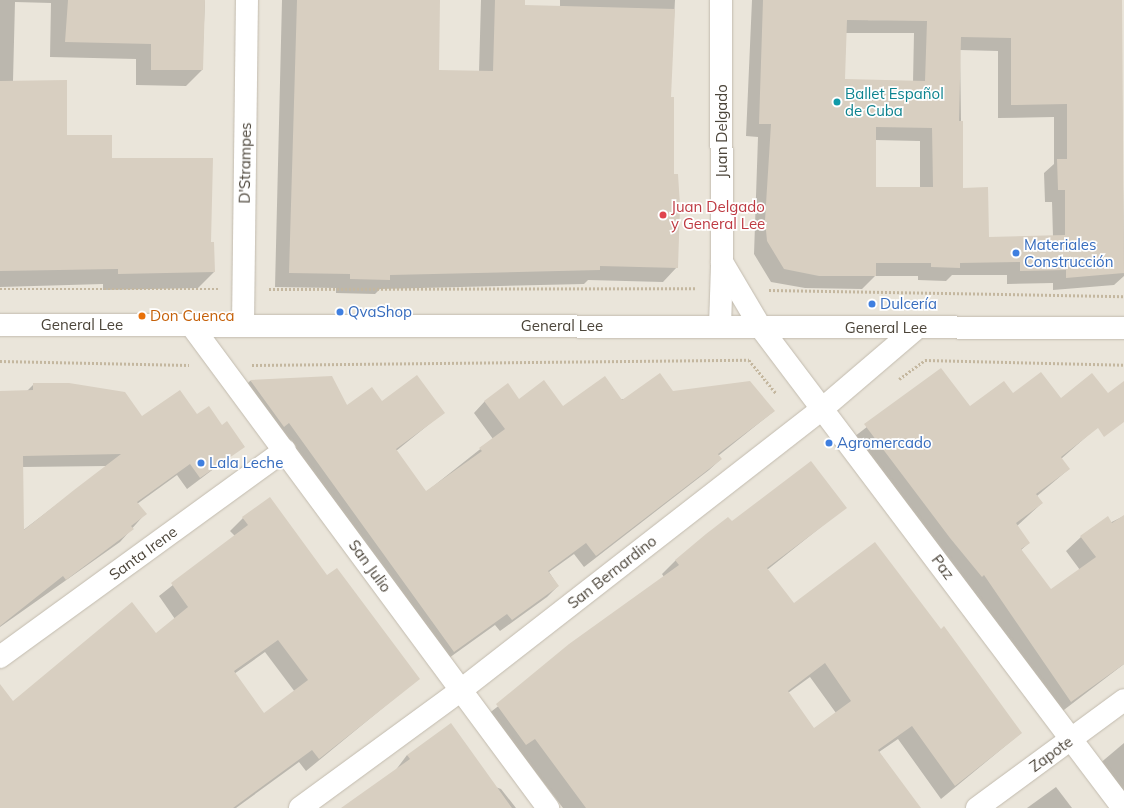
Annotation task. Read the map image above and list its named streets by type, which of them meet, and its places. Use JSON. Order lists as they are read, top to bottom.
{
  "streets": {
    "street": [
      "Juan Delgado",
      "D'Strampes",
      "General Lee",
      "Santa Irene",
      "San Julio",
      "Paz",
      "San Bernardino",
      "Zapote"
    ]
  },
  "crossings": [
    ["Juan Delgado", "General Lee"],
    ["Juan Delgado", "Paz"],
    ["D'Strampes", "General Lee"],
    ["General Lee", "San Julio"],
    ["General Lee", "Paz"],
    ["General Lee", "San Bernardino"],
    ["Santa Irene", "San Julio"],
    ["San Julio", "San Bernardino"],
    ["Paz", "San Bernardino"],
    ["Paz", "Zapote"]
  ],
  "places": [
    "Ballet Español de Cuba",
    "Juan Delgado y General Lee",
    "Materiales Construcción",
    "Dulcería",
    "QvaShop",
    "Don Cuenca",
    "Agromercado",
    "Lala Leche"
  ]
}
